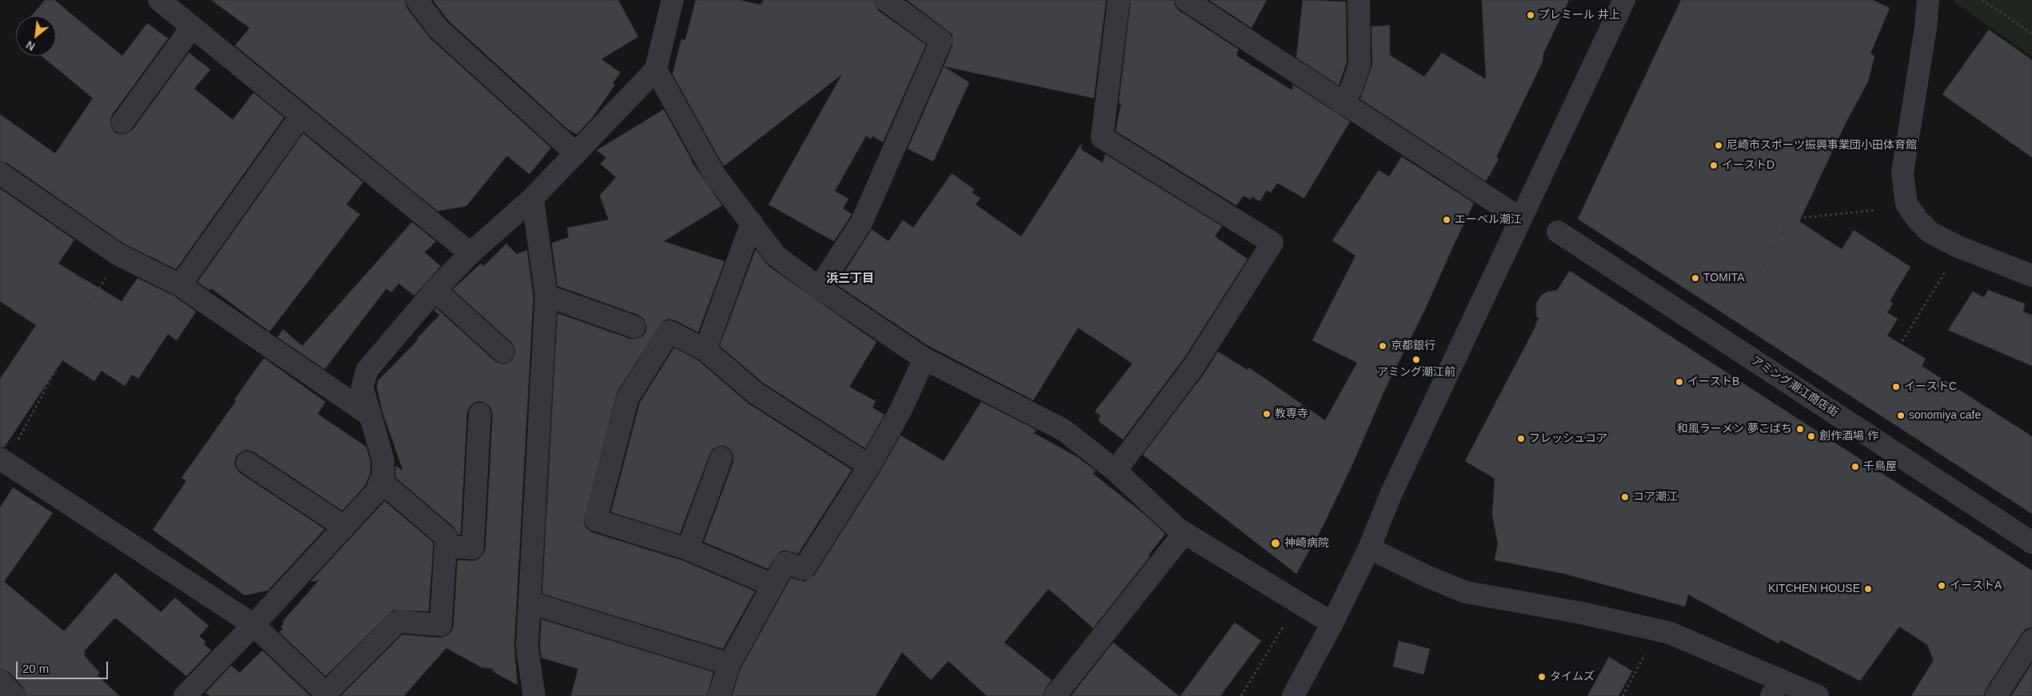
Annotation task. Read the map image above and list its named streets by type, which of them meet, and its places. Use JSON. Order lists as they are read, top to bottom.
{
  "streets": {
    "street": ["アミング潮江商店街"]
  },
  "districts": ["浜三丁目"],
  "places": [
    "プレミール 井上",
    "尼崎市スポーツ振興事業団小田体育館",
    "イーストD",
    "エーベル潮江",
    "TOMITA",
    "京都銀行",
    "アミング潮江前",
    "イーストB",
    "イーストC",
    "教専寺",
    "sonomiya cafe",
    "和風ラーメン 夢こばち",
    "創作酒場 作",
    "フレッシュコア",
    "千鳥屋",
    "コア潮江",
    "神崎病院",
    "イーストA",
    "KITCHEN HOUSE",
    "タイムズ"
  ],
  "scale_bar": "20 m",
  "north": "bottom left"
}
